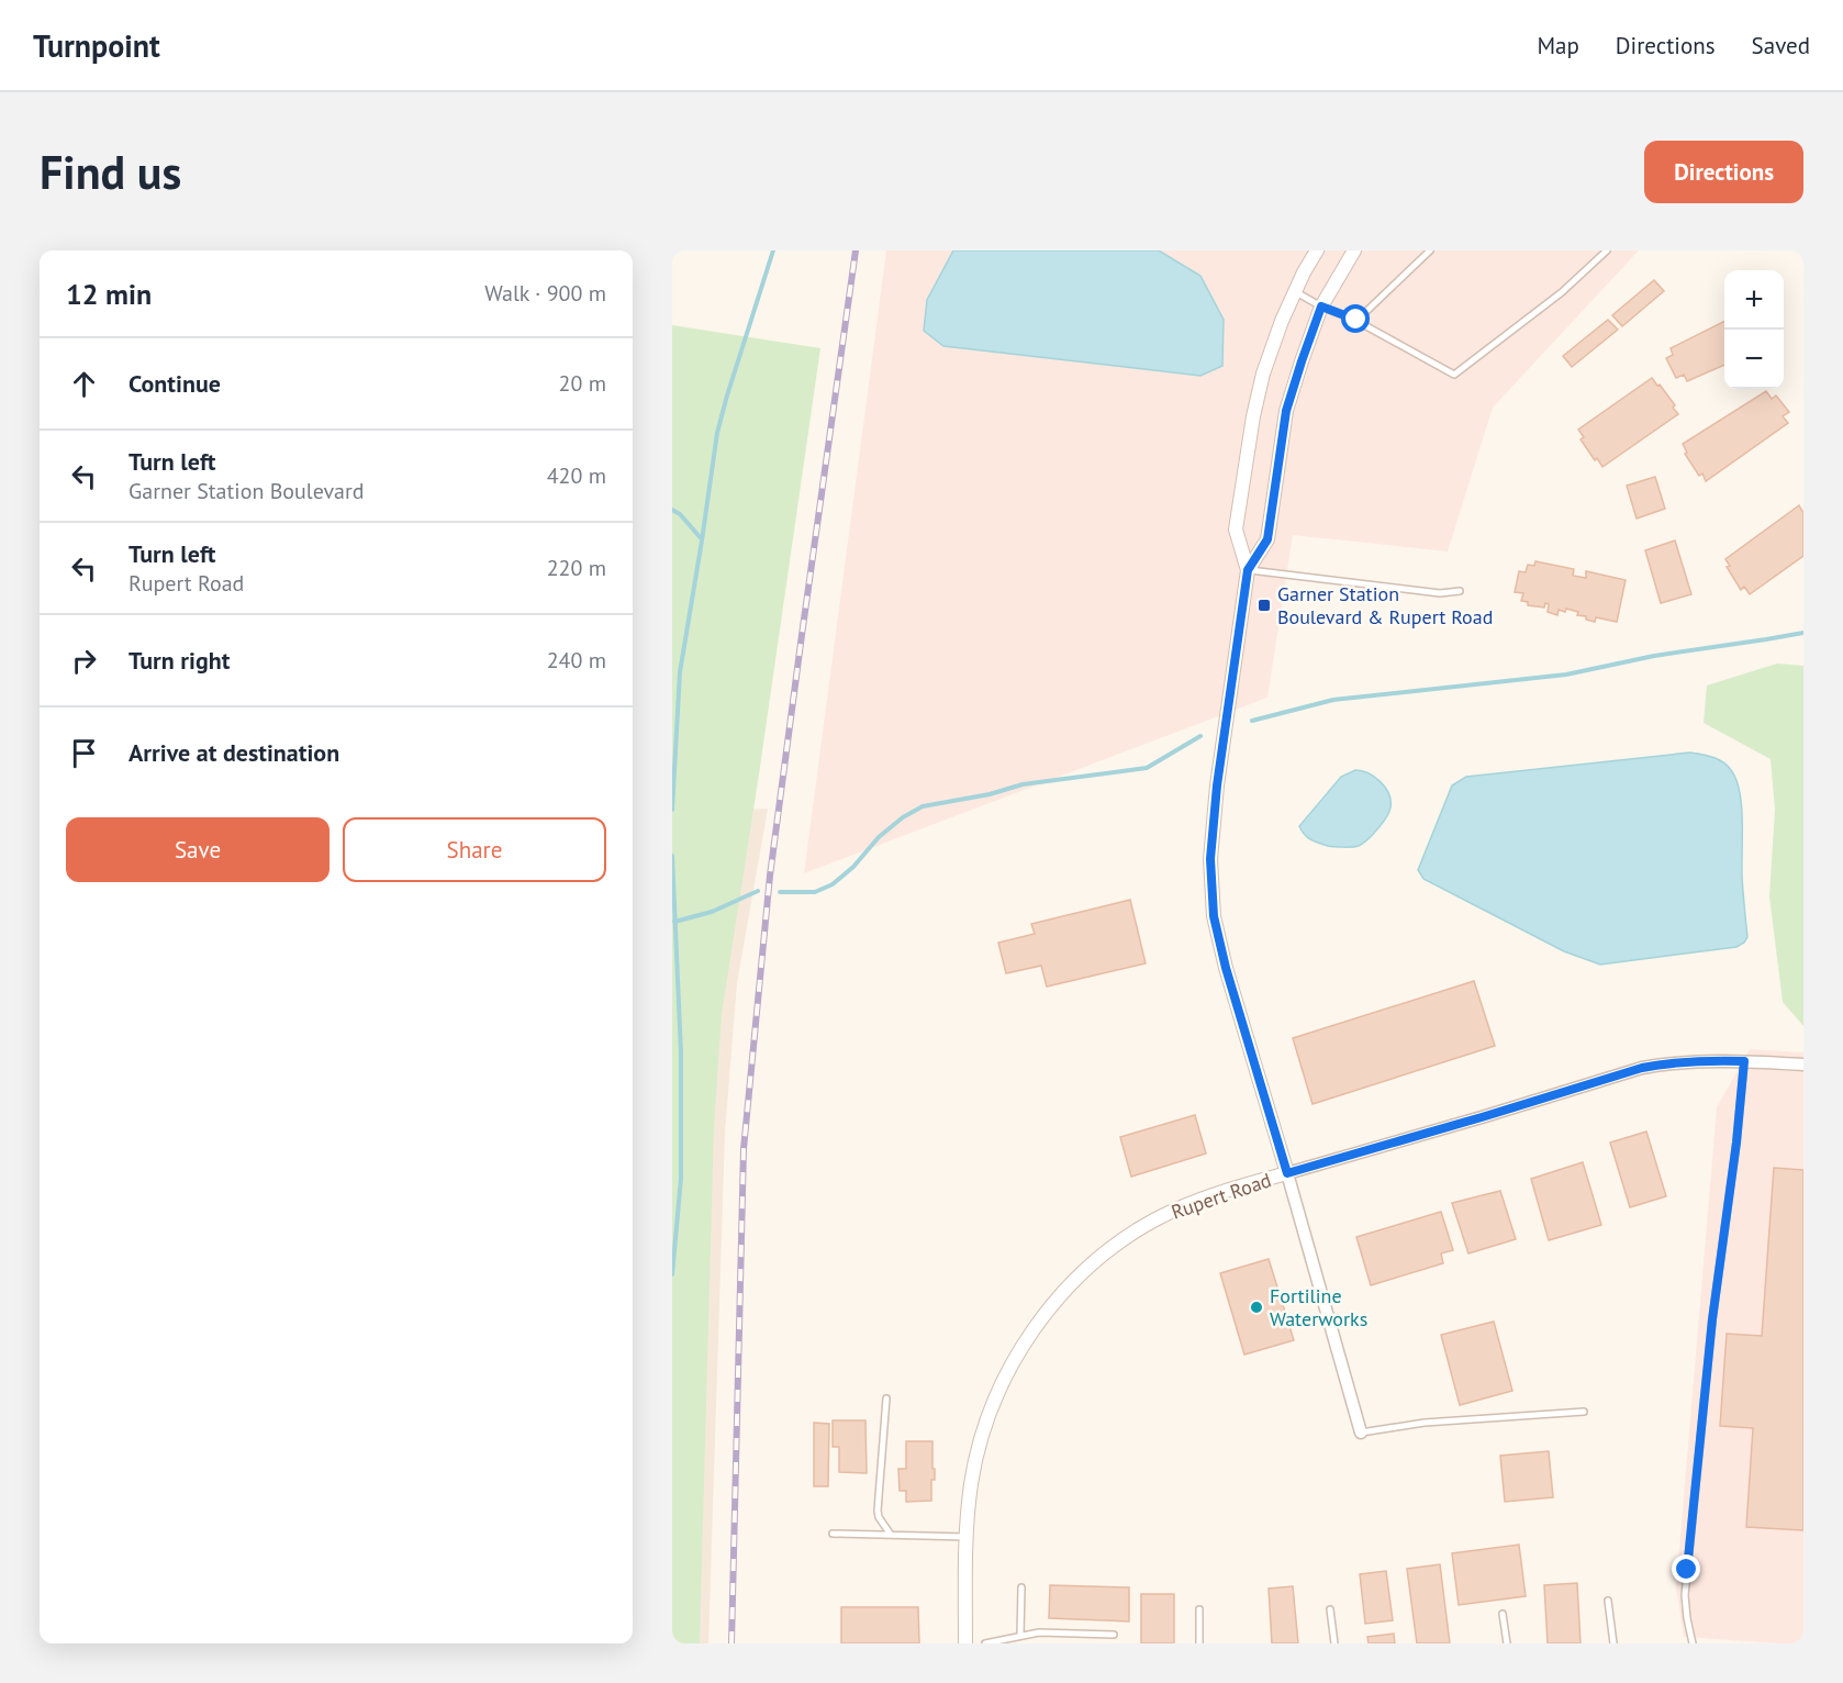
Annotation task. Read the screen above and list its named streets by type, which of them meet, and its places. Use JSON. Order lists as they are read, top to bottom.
{
  "streets": {
    "street": ["Rupert Road"]
  },
  "places": {
    "transit": ["Garner Station Boulevard & Rupert Road"],
    "other": ["Fortiline Waterworks"]
  },
  "page": {
    "header": "Turnpoint",
    "nav": ["Map", "Directions", "Saved"],
    "buttons": [
      "Directions",
      ["Save", "Share"]
    ],
    "title": "Find us",
    "heading": ["12 min", "Walk · 900 m"],
    "map_buttons": ["+", "−"],
    "list": [
      ["Continue", "20 m"],
      ["Turn left", "Garner Station Boulevard", "420 m"],
      ["Turn left", "Rupert Road", "220 m"],
      ["Turn right", "240 m"],
      "Arrive at destination"
    ]
  }
}
